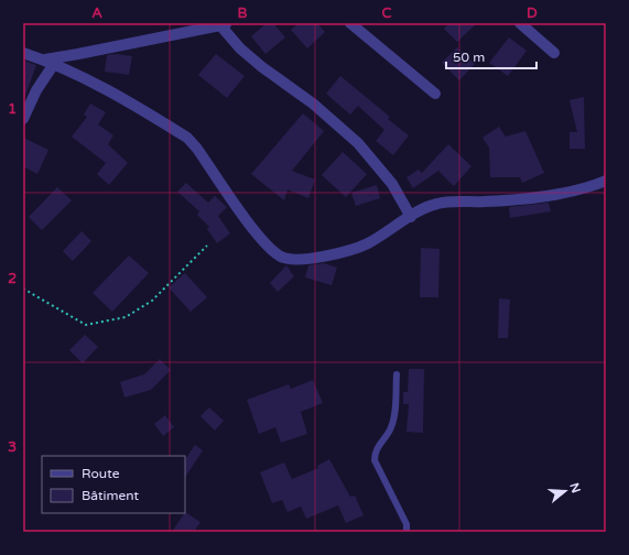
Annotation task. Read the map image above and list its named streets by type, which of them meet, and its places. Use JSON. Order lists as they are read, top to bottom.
{
  "legend": ["Route", "Bâtiment"],
  "scale_bar": "50 m",
  "north": "right",
  "grid": {
    "columns": [
      "A",
      "B",
      "C",
      "D"
    ],
    "rows": ["1", "2", "3"]
  }
}
